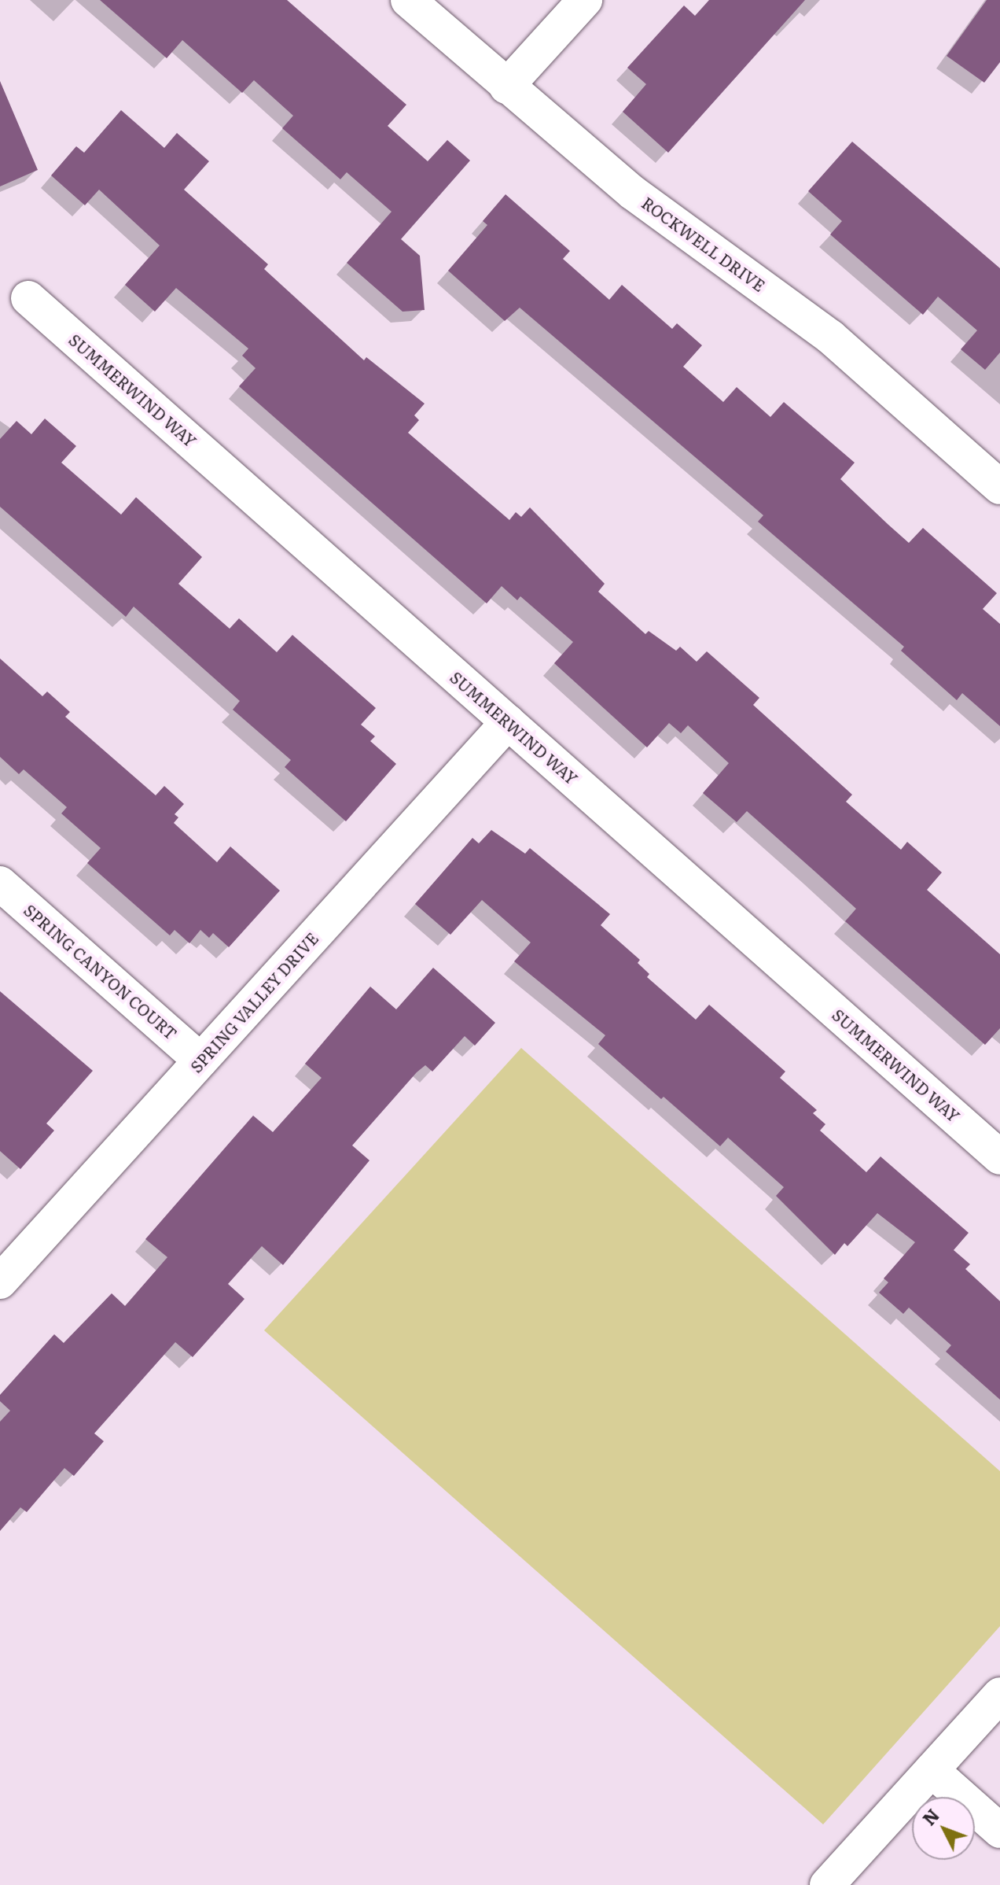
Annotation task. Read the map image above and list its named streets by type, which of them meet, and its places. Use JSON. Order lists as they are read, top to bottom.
{
  "streets": {
    "street": [
      "ROCKWELL DRIVE",
      "SUMMERWIND WAY",
      "SPRING CANYON COURT",
      "SPRING VALLEY DRIVE"
    ]
  },
  "crossings": [
    ["SUMMERWIND WAY", "SPRING VALLEY DRIVE"],
    ["SPRING CANYON COURT", "SPRING VALLEY DRIVE"]
  ],
  "north": "top left"
}
